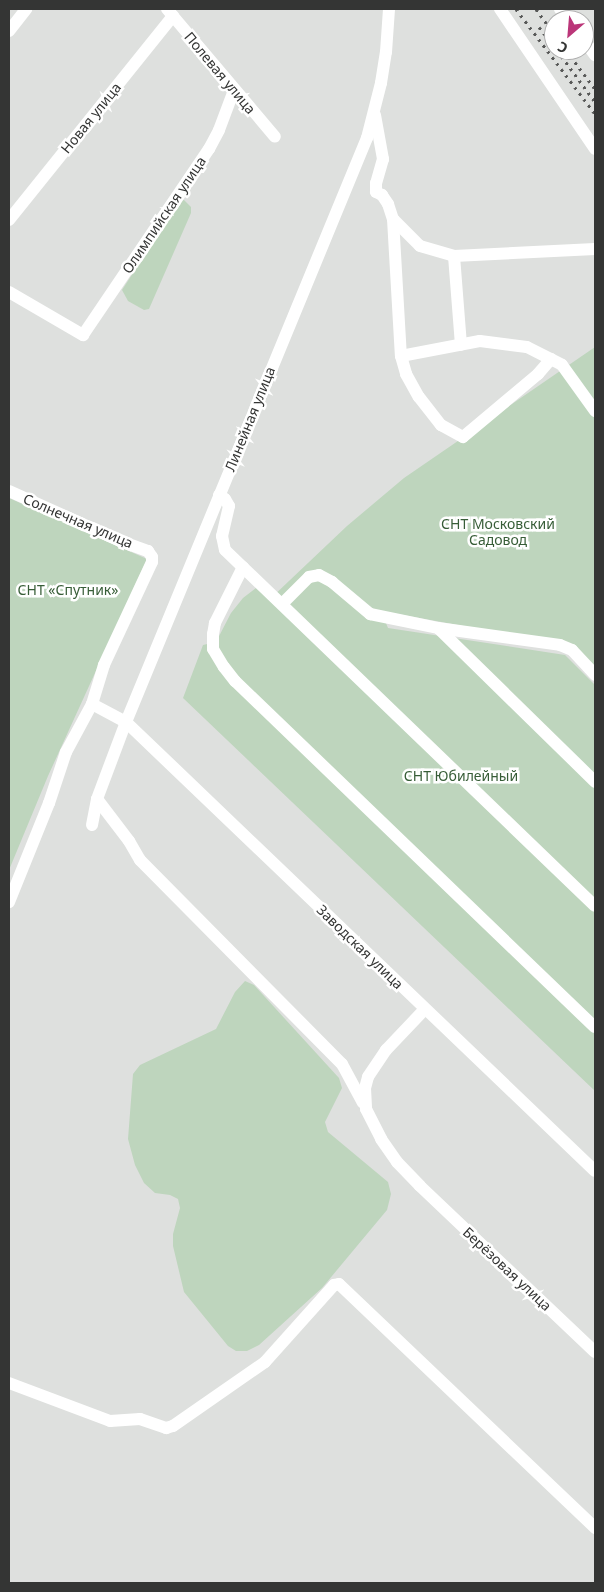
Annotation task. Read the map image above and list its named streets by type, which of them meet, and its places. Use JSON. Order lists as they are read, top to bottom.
{
  "streets": {
    "street": [
      "Полевая улица",
      "Новая улица",
      "Олимпийская улица",
      "Линейная улица",
      "Солнечная улица",
      "Заводская улица",
      "Берёзовая улица"
    ]
  },
  "crossings": [
    ["Полевая улица", "Новая улица"],
    ["Полевая улица", "Олимпийская улица"],
    ["Линейная улица", "Заводская улица"],
    ["Линейная улица", "Берёзовая улица"],
    ["Солнечная улица", "Заводская улица"]
  ],
  "parks": ["СНТ Московский Садовод", "СНТ «Спутник»", "СНТ Юбилейный"],
  "north": "bottom left"
}
